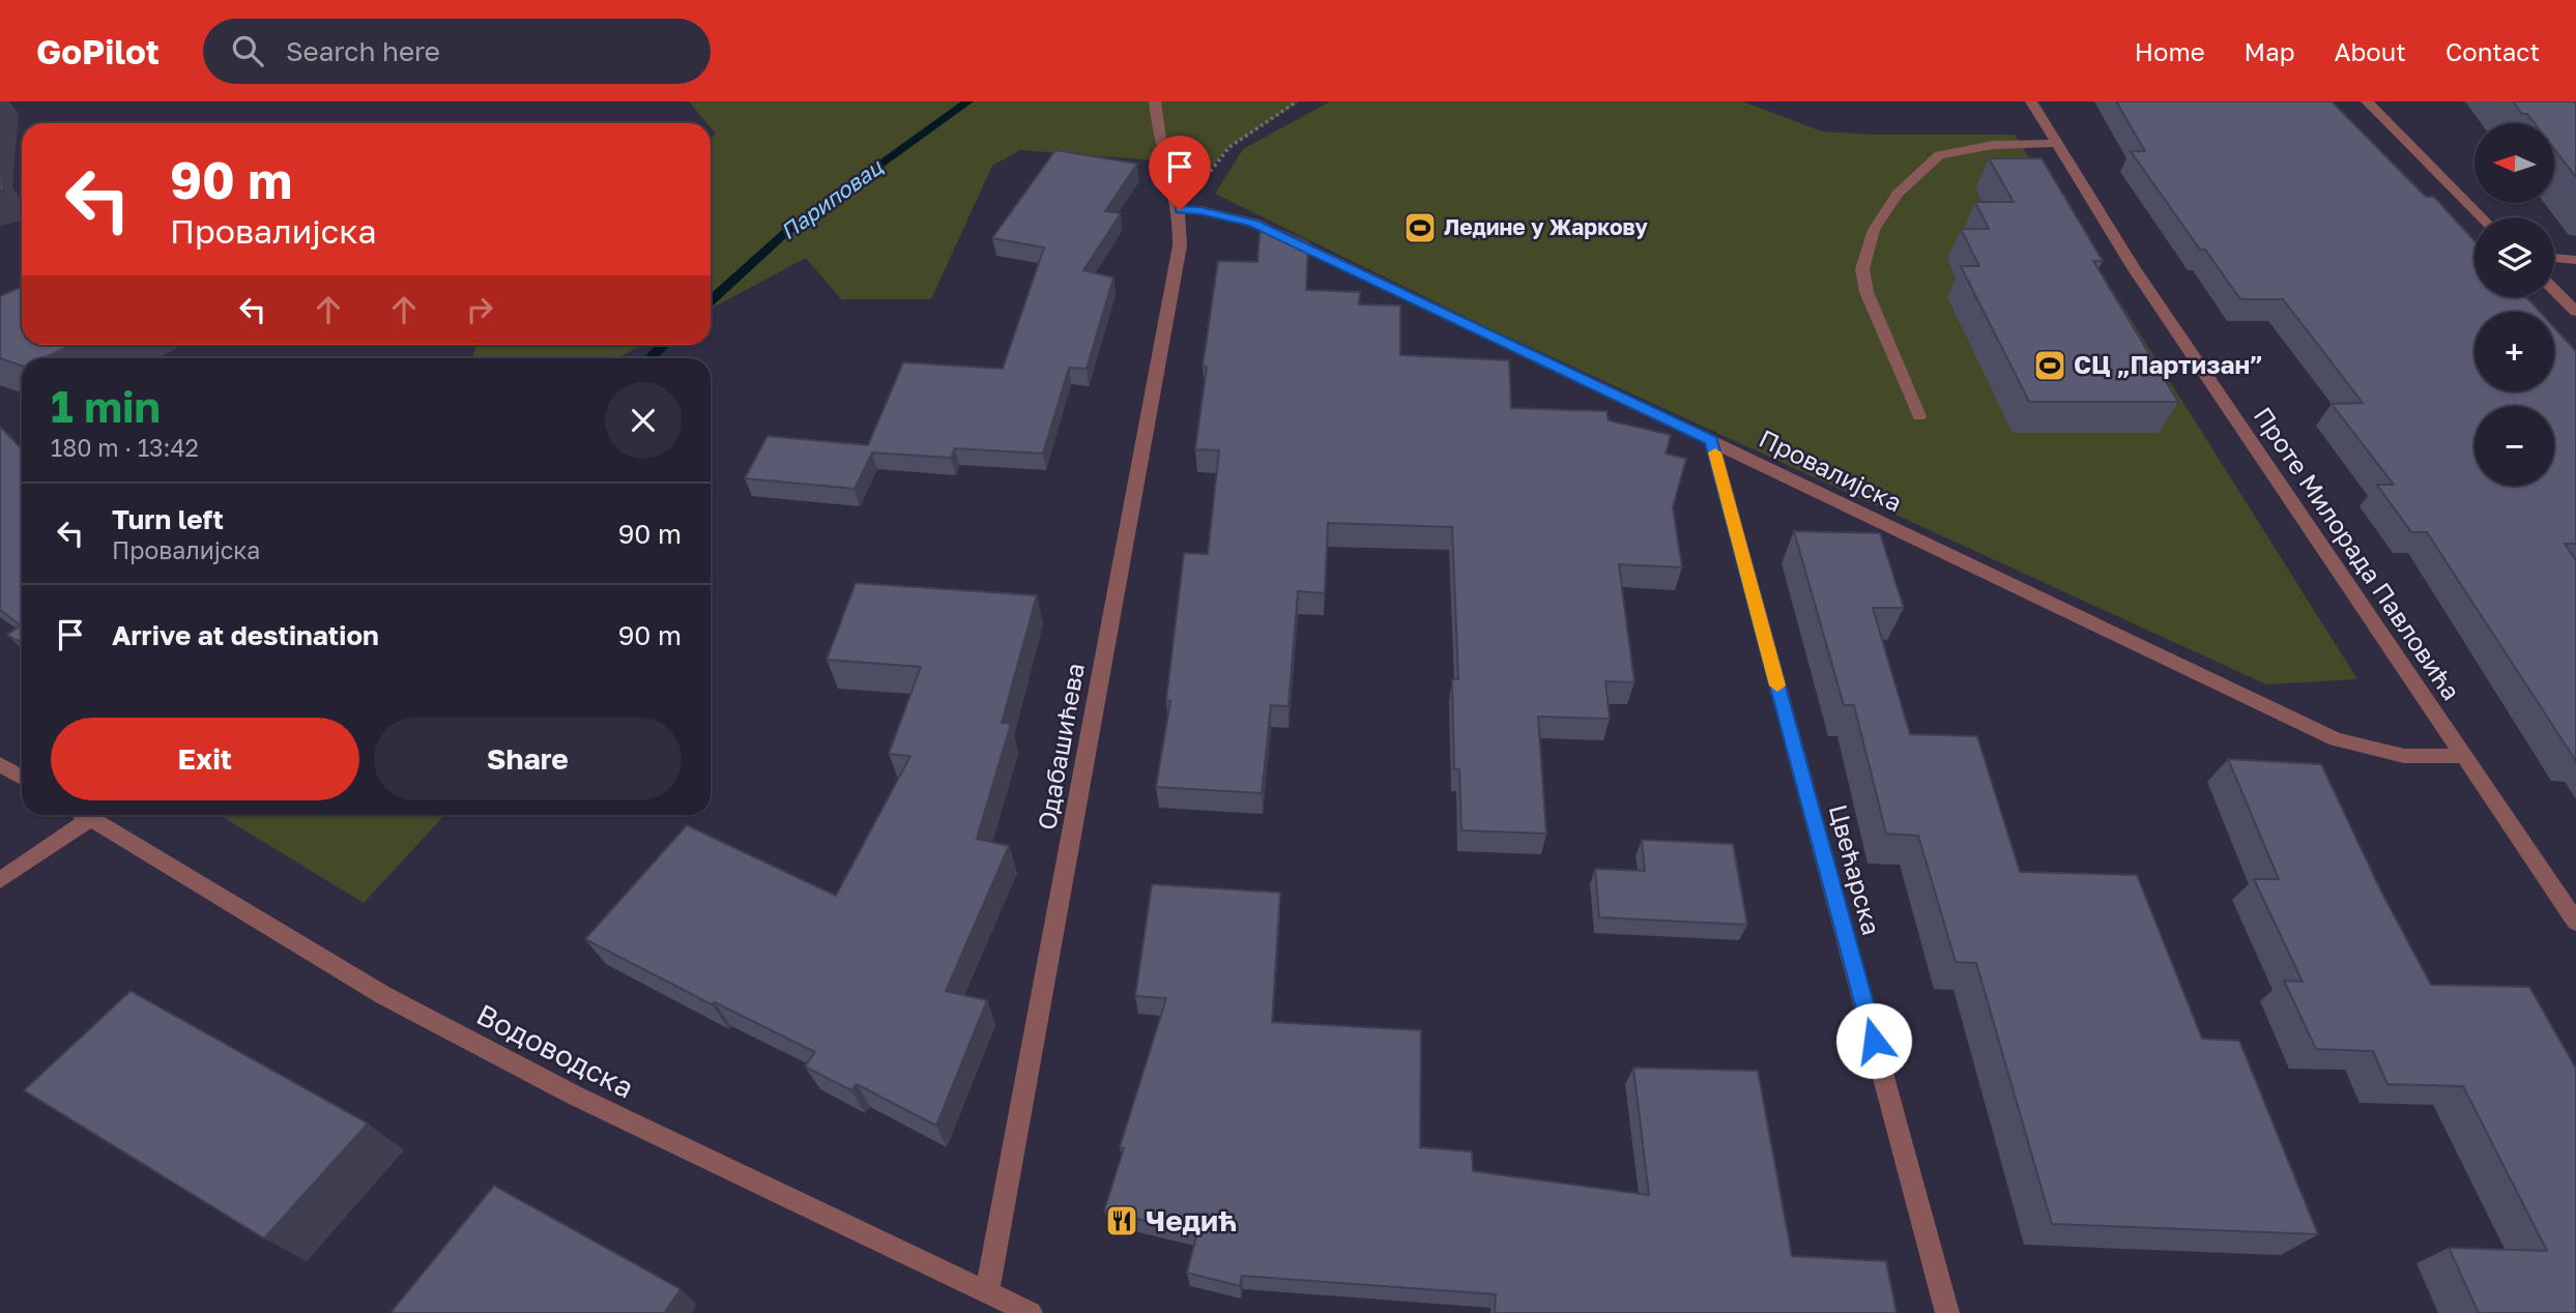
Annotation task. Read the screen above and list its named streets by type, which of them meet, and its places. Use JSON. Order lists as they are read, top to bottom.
{
  "streets": {
    "street": [
      "Провалијска",
      "Проте Милорада Павловића",
      "Одабашићева",
      "Цвећарска",
      "Водоводска"
    ]
  },
  "crossings": [
    ["Провалијска", "Проте Милорада Павловића"],
    ["Провалијска", "Одабашићева"],
    ["Провалијска", "Цвећарска"],
    ["Одабашићева", "Водоводска"]
  ],
  "water": ["Париповац"],
  "places": {
    "sports": ["Ледине у Жаркову", "СЦ „Партизан”"],
    "restaurant": ["Чедић"]
  },
  "north": "left",
  "page": {
    "header": "GoPilot",
    "search": "Search here",
    "nav": [
      "Home",
      "Map",
      "About",
      "Contact"
    ],
    "map_buttons": ["+", "−"],
    "turn": ["90 m", "Провалијска"],
    "heading": ["1 min", "180 m · 13:42"],
    "list": [
      {
        "name": "Turn left",
        "note": "Провалијска",
        "value": "90 m"
      },
      {
        "name": "Arrive at destination",
        "value": "90 m"
      }
    ],
    "buttons": ["Exit", "Share"]
  }
}
